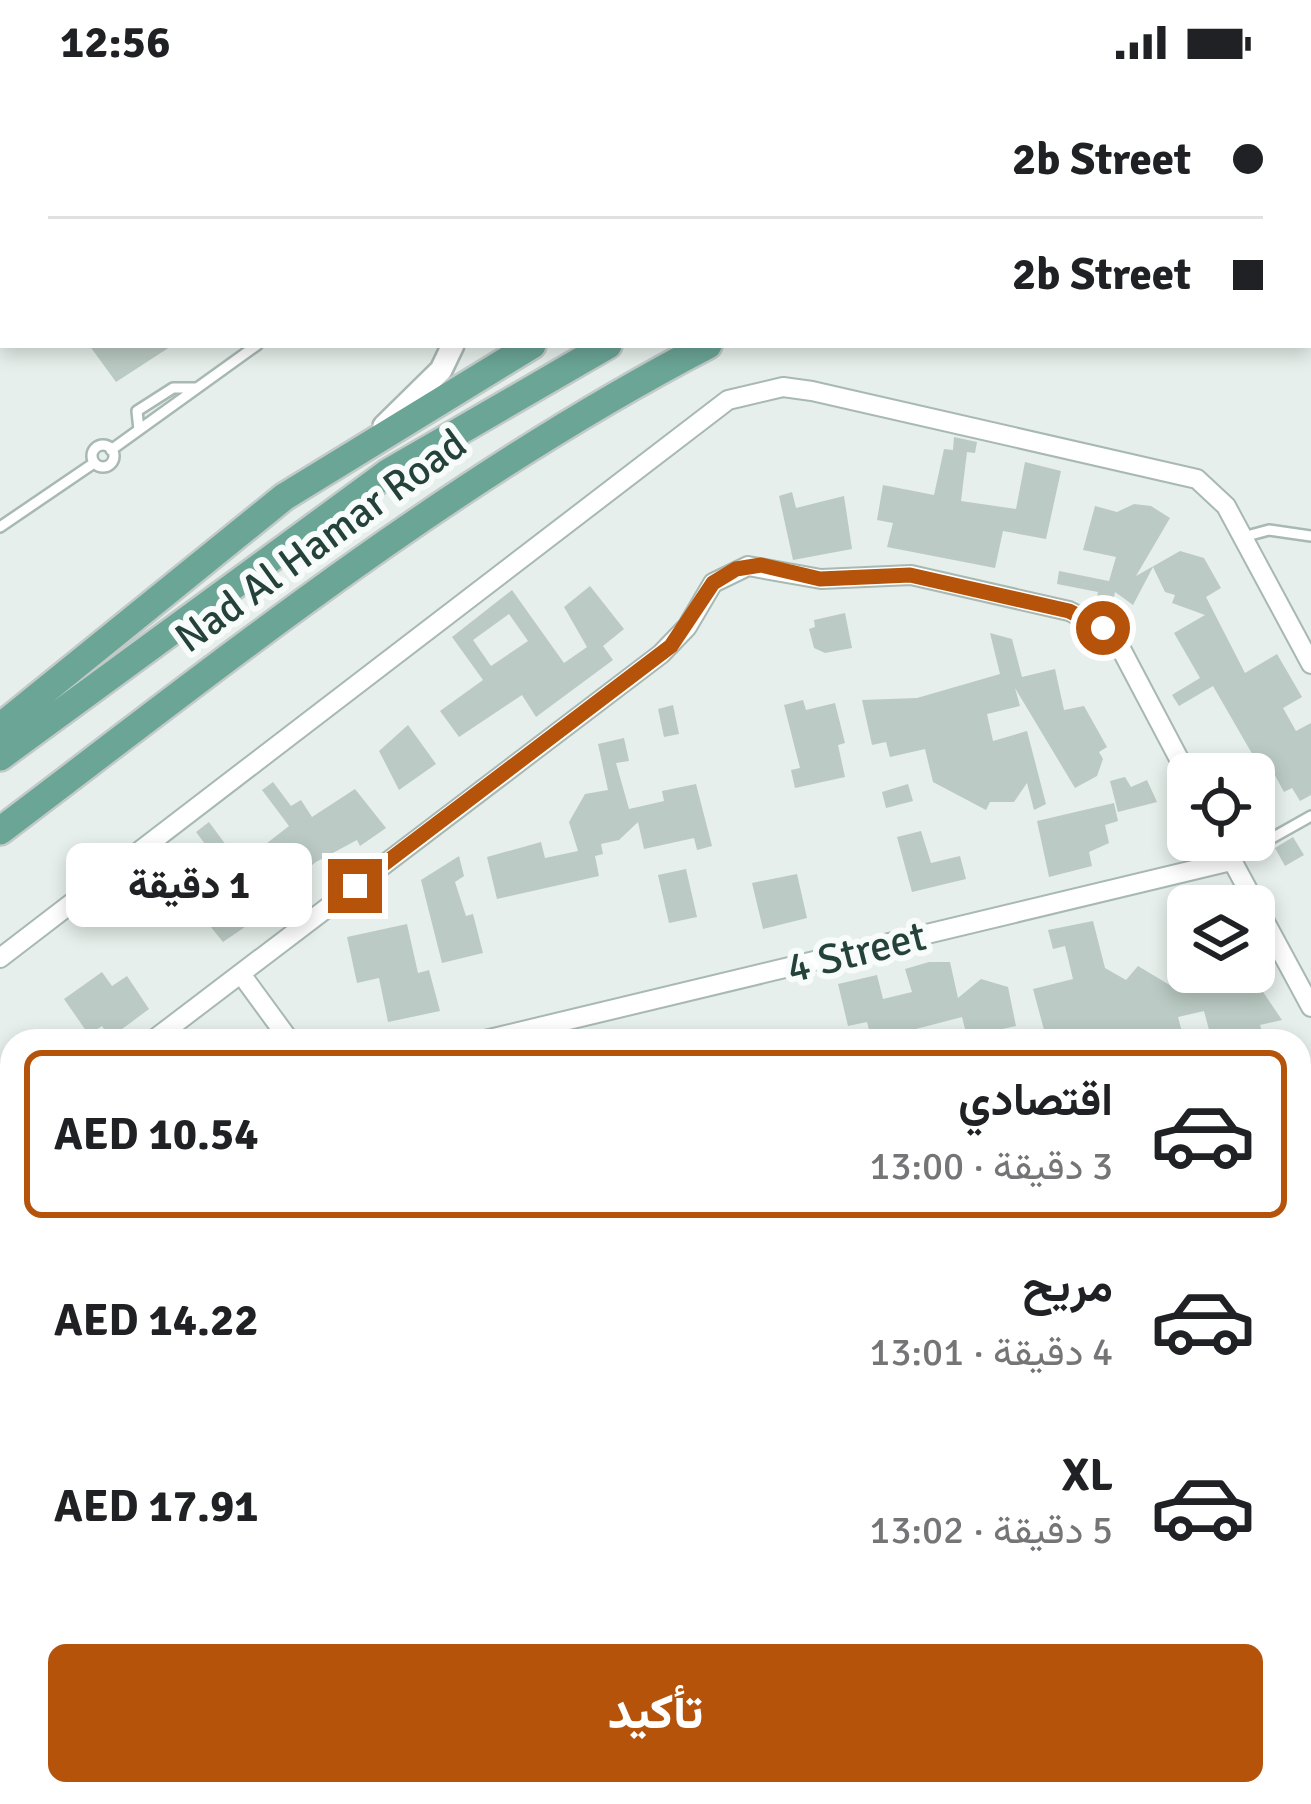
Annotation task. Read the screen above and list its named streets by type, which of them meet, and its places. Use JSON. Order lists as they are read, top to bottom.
{
  "streets": {
    "main road": ["Nad Al Hamar Road"],
    "street": ["4 Street"]
  },
  "page": {
    "status": "12:56",
    "banner": ["2b Street", "2b Street"],
    "bubble": "1 دقيقة",
    "list": [
      {
        "name": "اقتصادي",
        "note": "3 دقيقة · 13:00",
        "value": "AED 10.54"
      },
      {
        "name": "مريح",
        "note": "4 دقيقة · 13:01",
        "value": "AED 14.22"
      },
      {
        "name": "XL",
        "note": "5 دقيقة · 13:02",
        "value": "AED 17.91"
      }
    ],
    "buttons": "تأكيد"
  }
}
